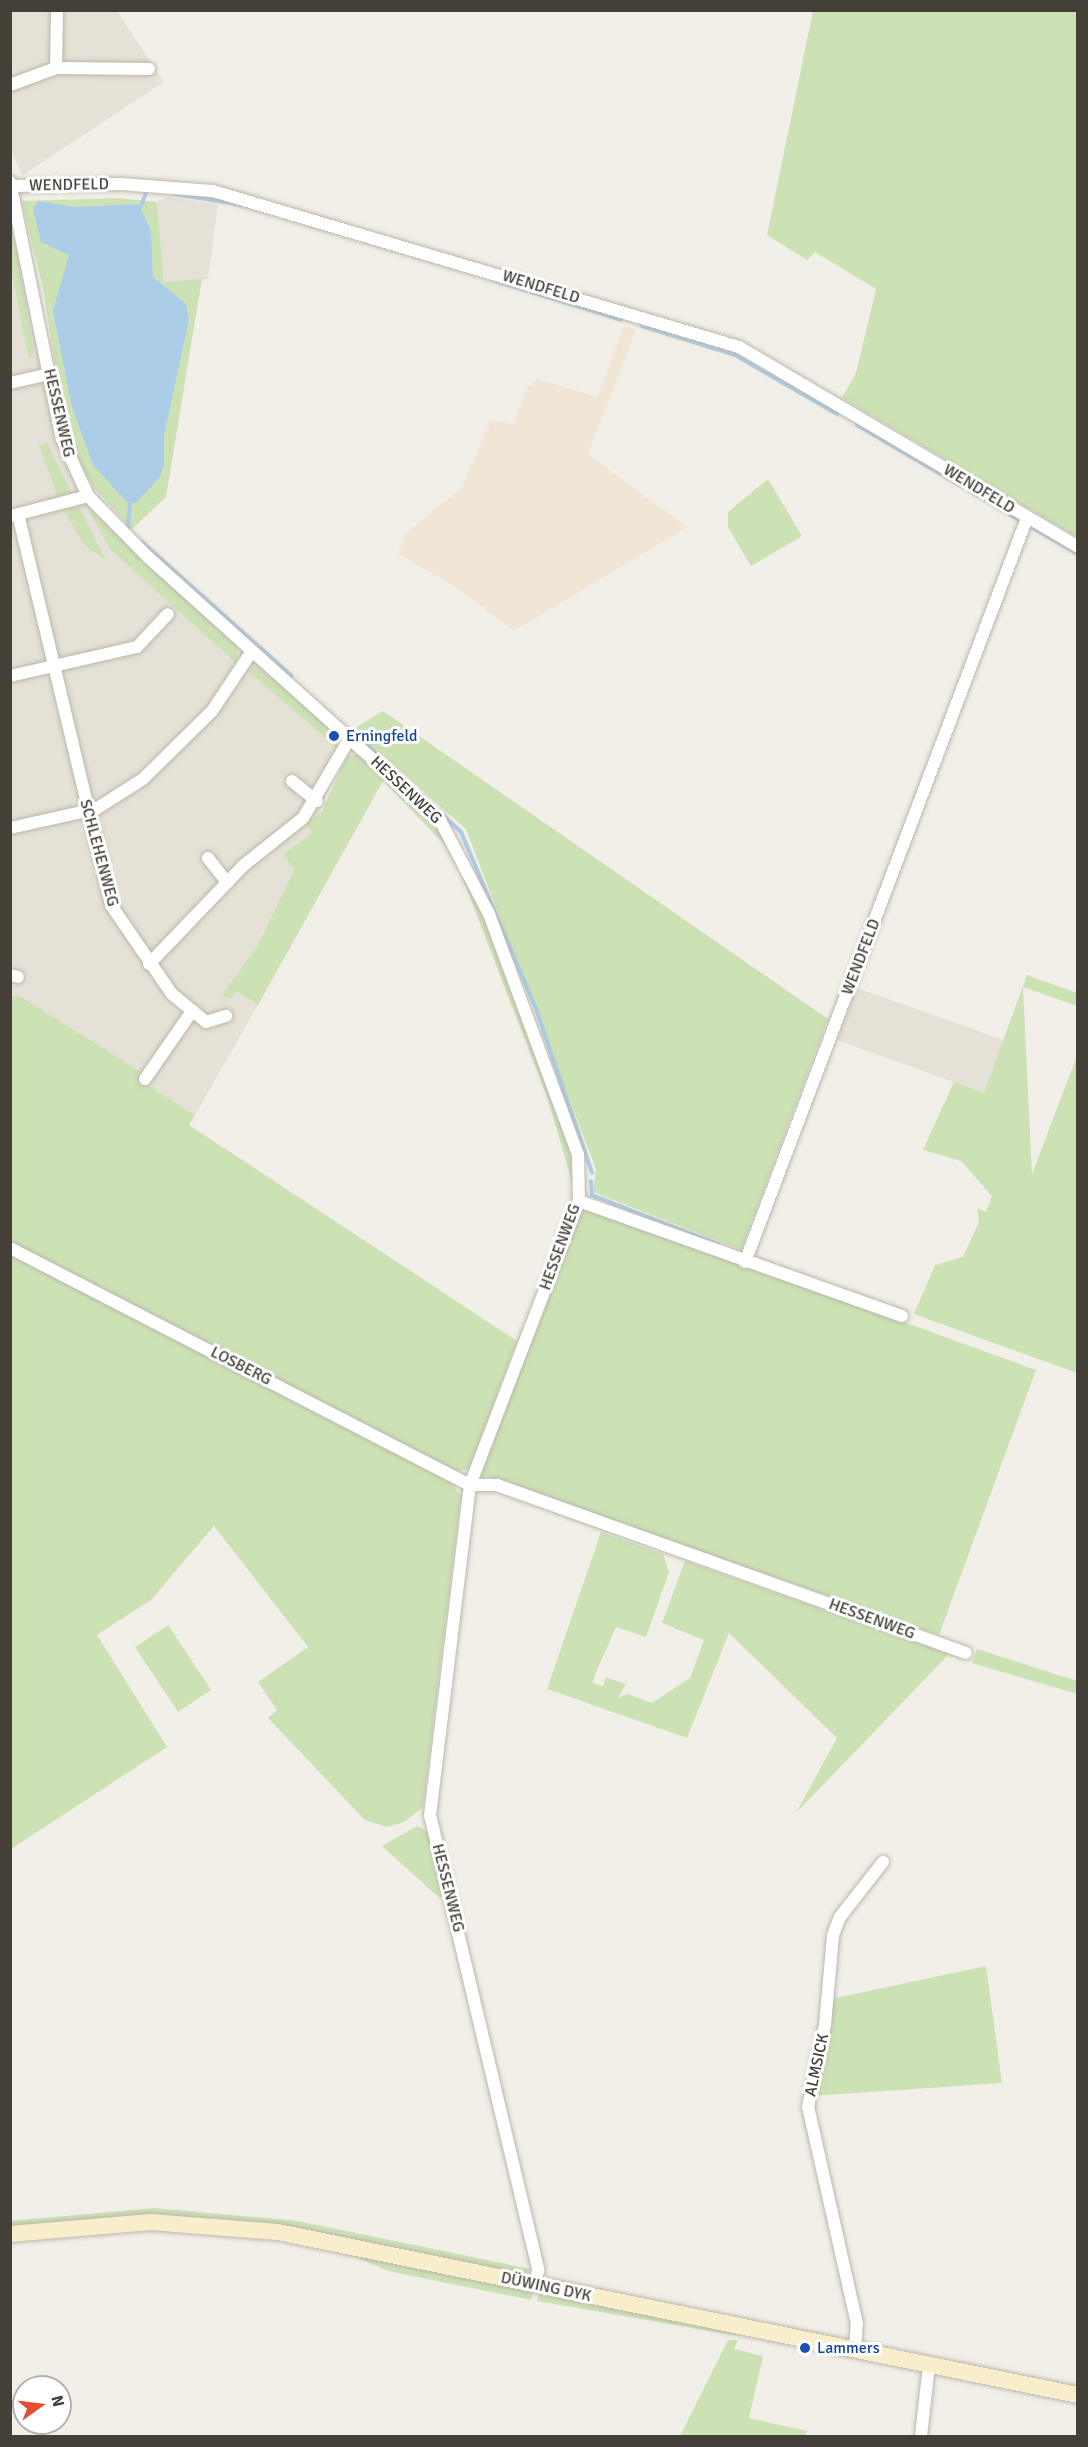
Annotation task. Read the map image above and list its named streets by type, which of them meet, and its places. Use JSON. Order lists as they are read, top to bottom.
{
  "streets": {
    "street": [
      "WENDFELD",
      "HESSENWEG",
      "SCHLEHENWEG",
      "LOSBERG",
      "ALMSICK",
      "DÜWING DYK"
    ]
  },
  "crossings": [
    ["WENDFELD", "HESSENWEG"],
    ["HESSENWEG", "LOSBERG"],
    ["HESSENWEG", "DÜWING DYK"],
    ["ALMSICK", "DÜWING DYK"]
  ],
  "places": ["Erningfeld", "Lammers"],
  "north": "right"
}
